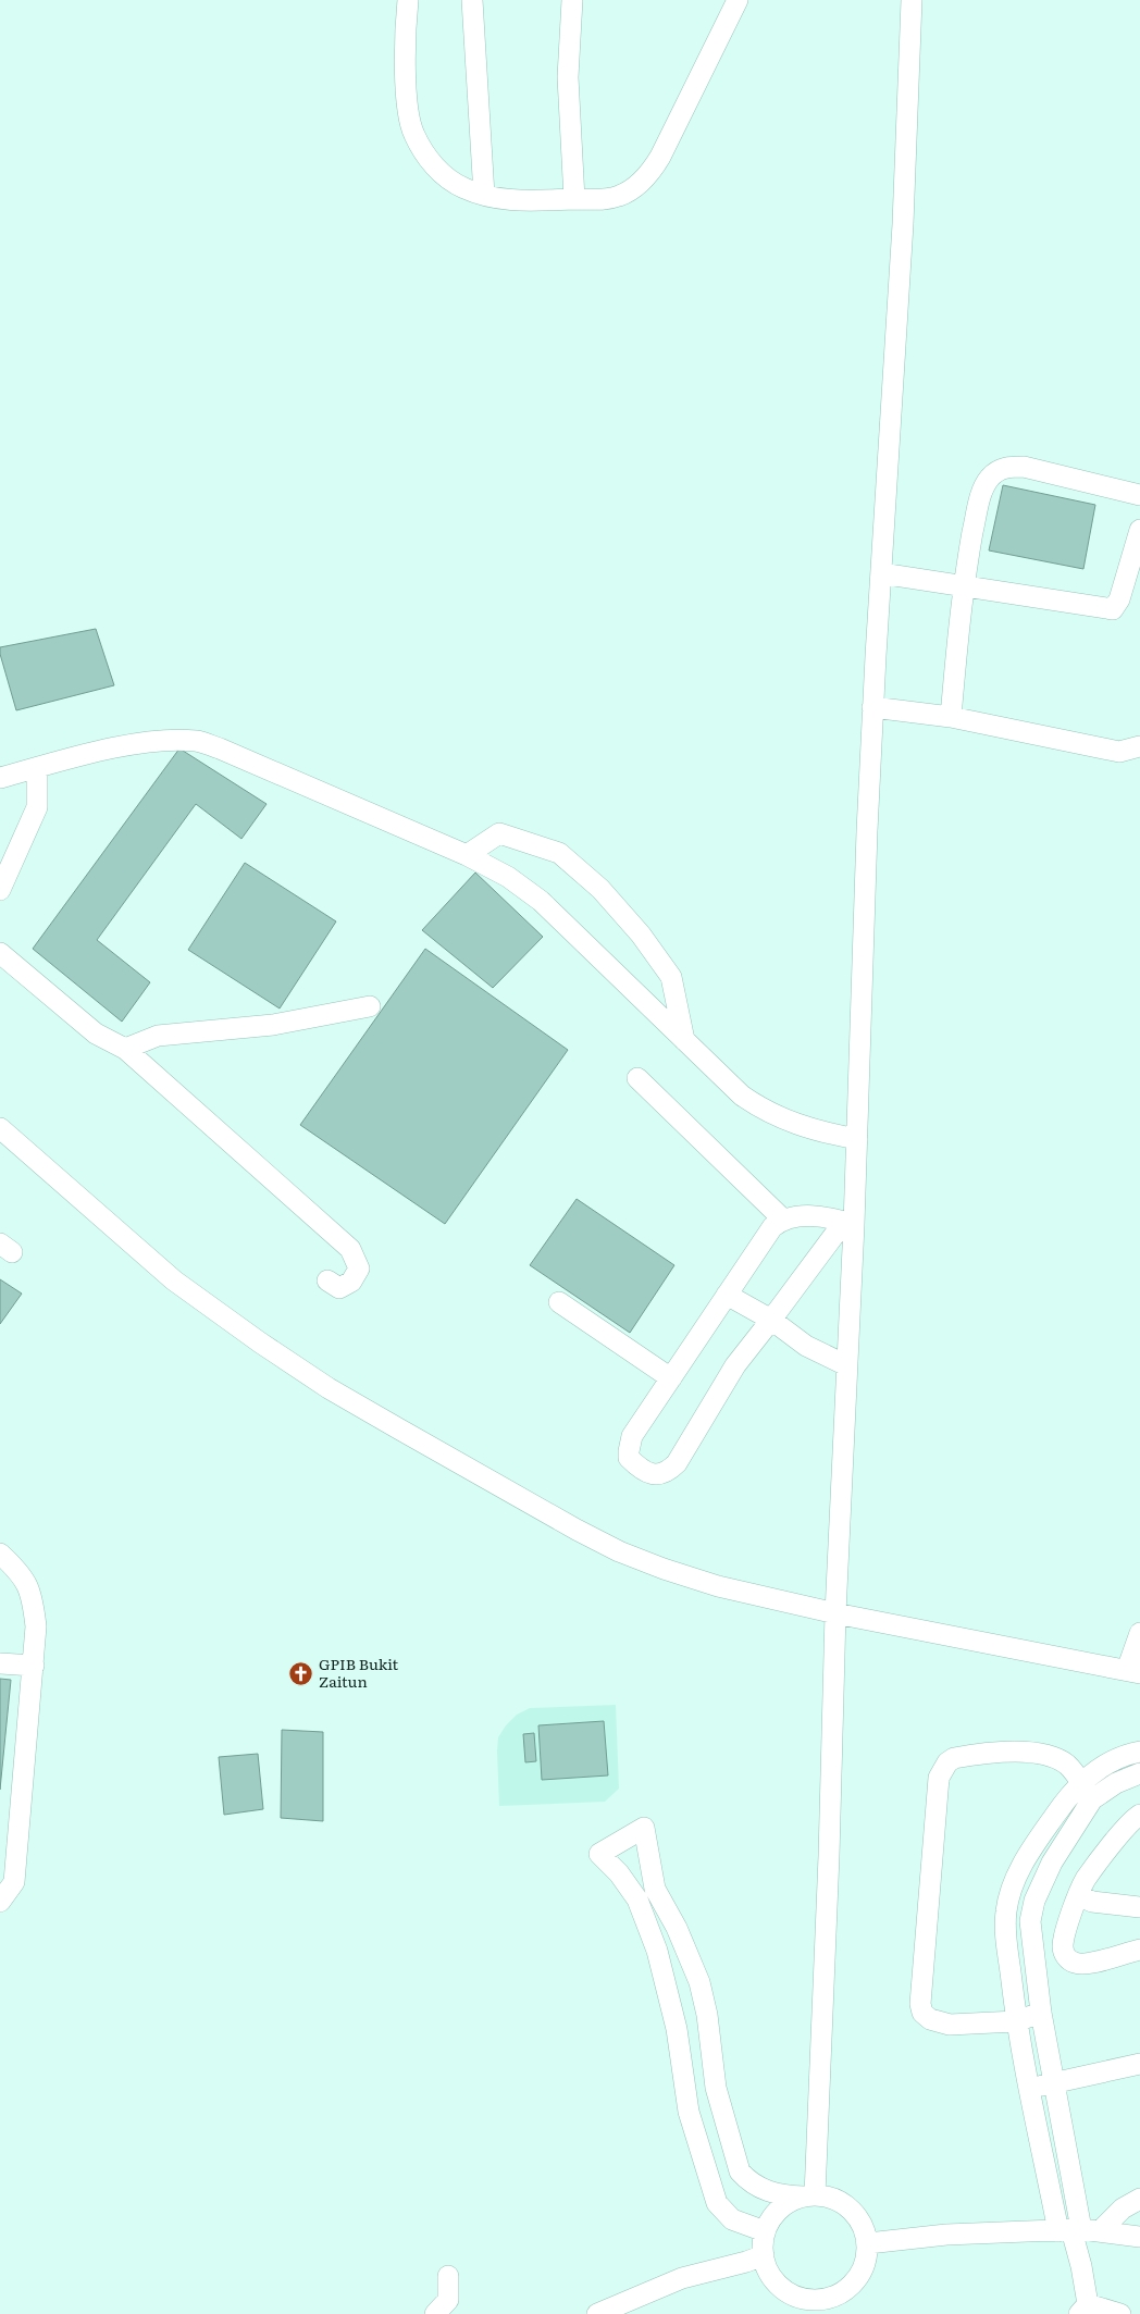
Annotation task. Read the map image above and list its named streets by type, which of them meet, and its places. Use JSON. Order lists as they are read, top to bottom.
{
  "places": {
    "church": ["GPIB Bukit Zaitun"]
  }
}
